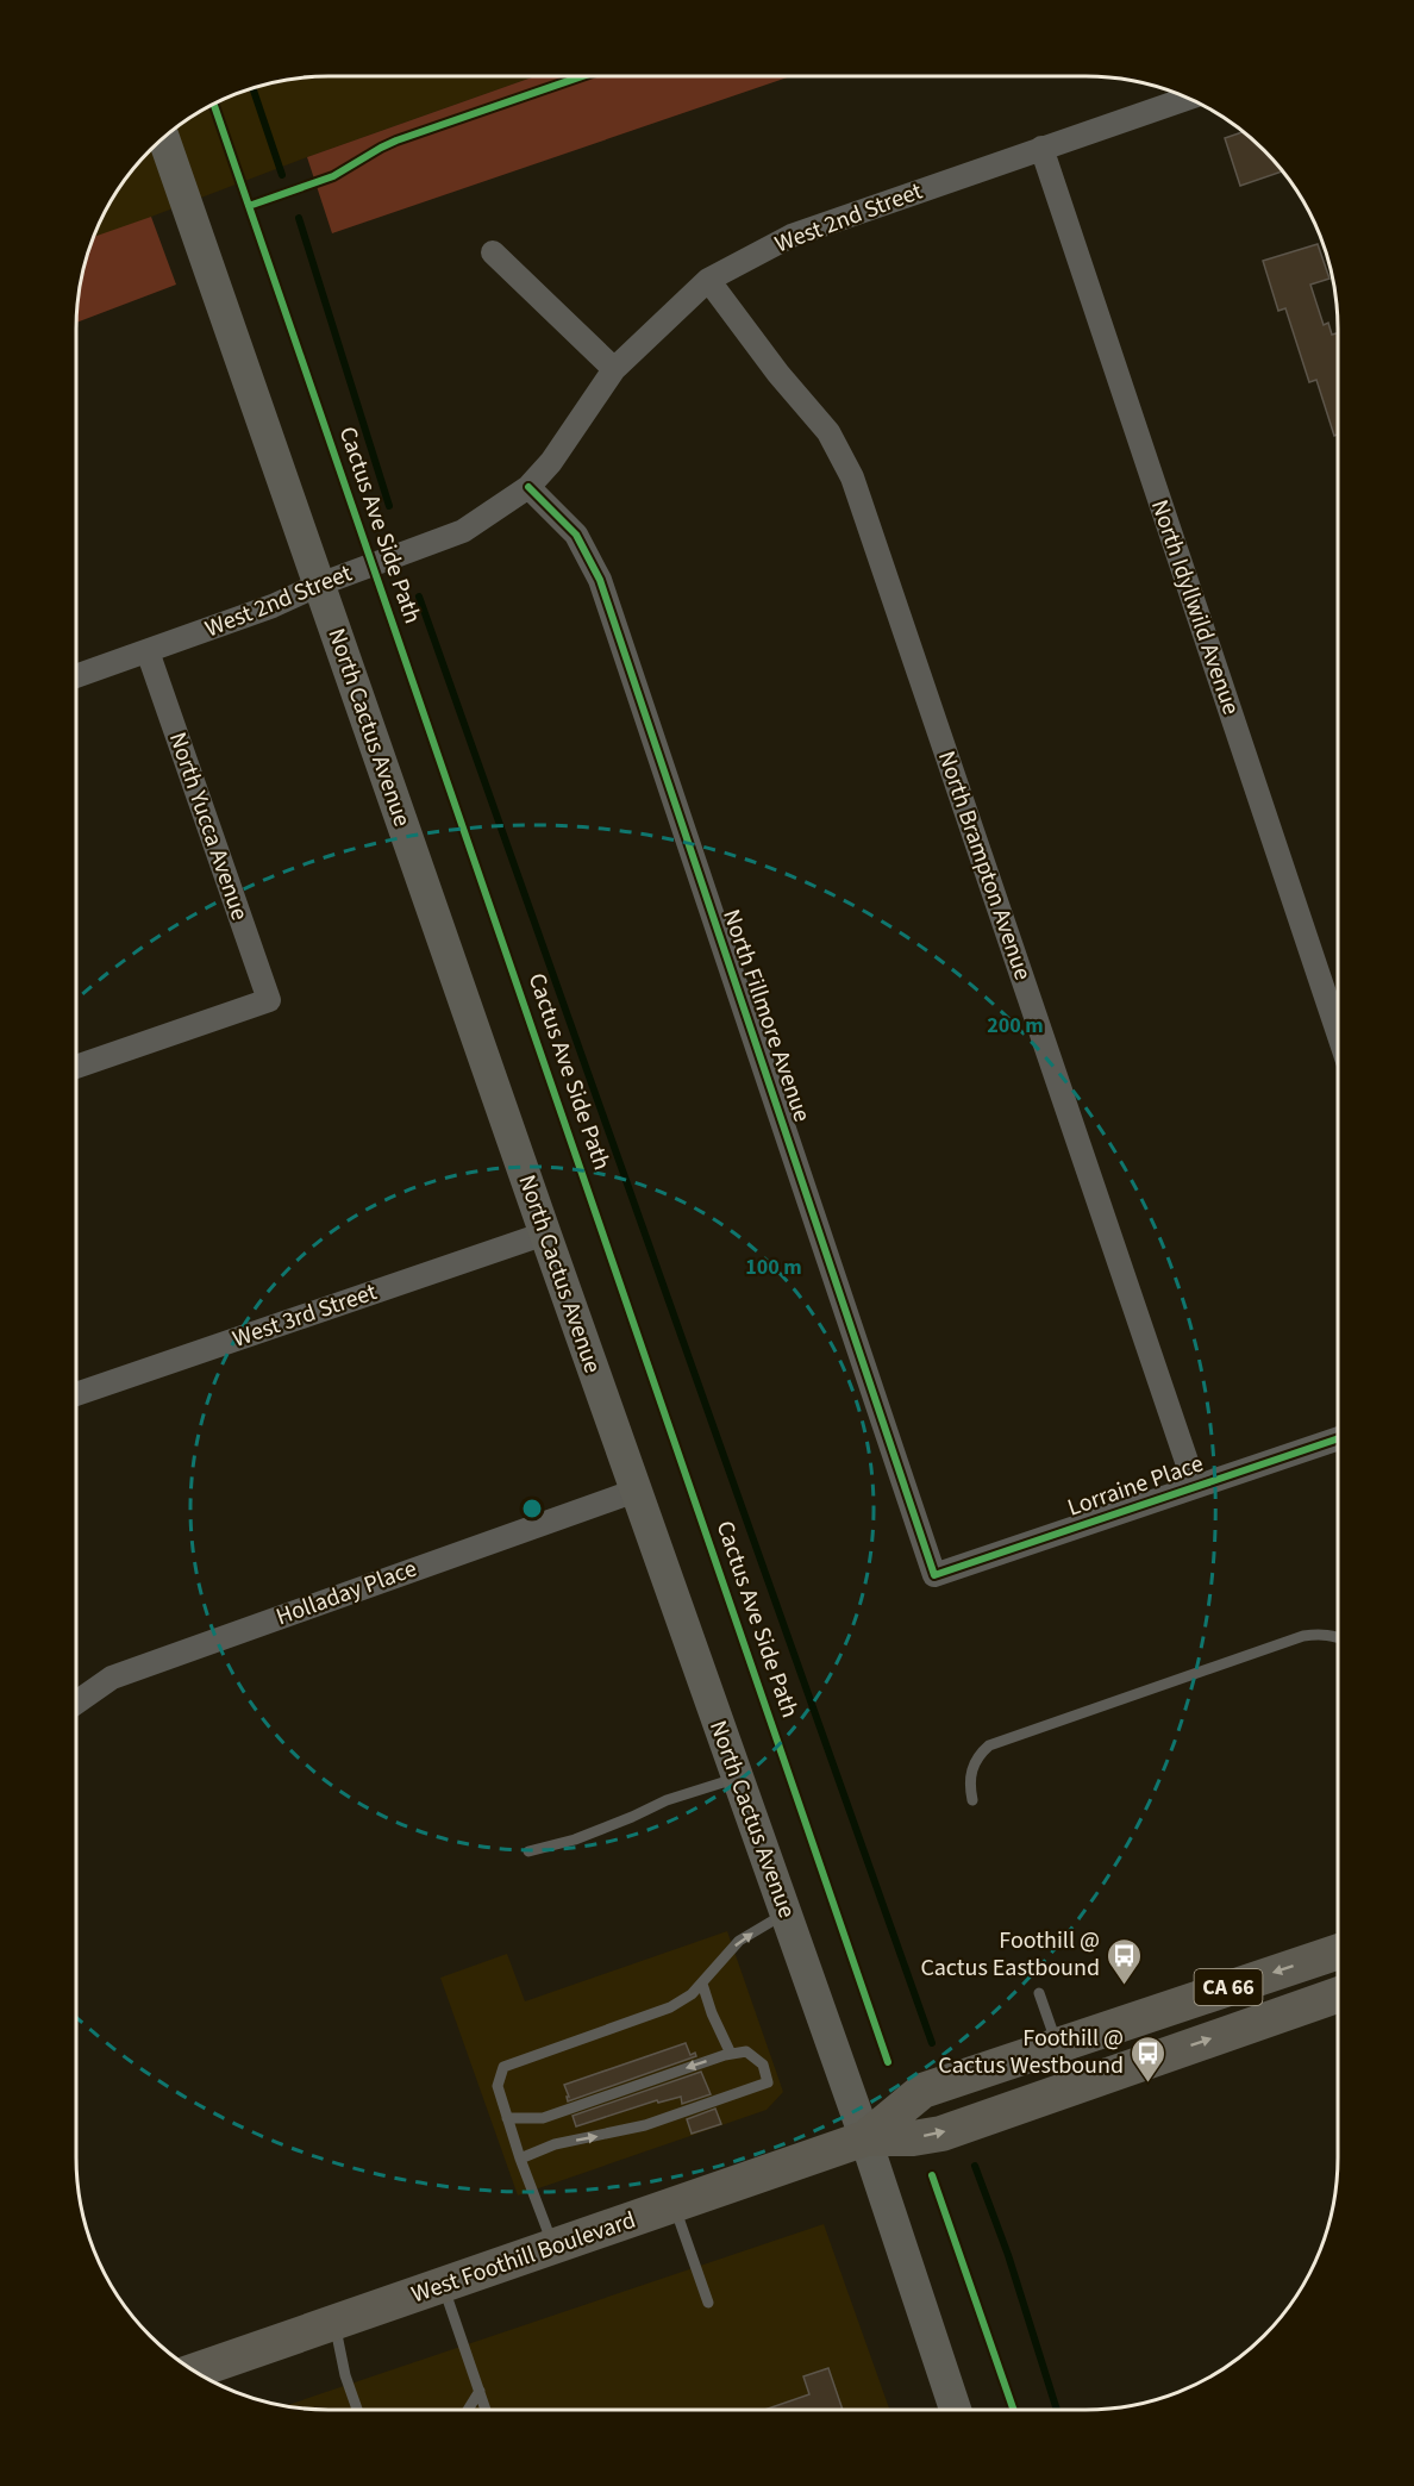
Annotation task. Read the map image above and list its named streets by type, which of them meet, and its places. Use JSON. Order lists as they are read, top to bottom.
{
  "streets": {
    "main road": ["North Cactus Avenue", "CA 66", "West Foothill Boulevard"],
    "street": [
      "West 2nd Street",
      "North Idyllwild Avenue",
      "North Yucca Avenue",
      "North Brampton Avenue",
      "North Fillmore Avenue",
      "West 3rd Street",
      "Lorraine Place",
      "Holladay Place"
    ],
    "cycle path": ["Cactus Ave Side Path"]
  },
  "crossings": [
    ["West 2nd Street", "North Idyllwild Avenue"],
    ["West 2nd Street", "North Cactus Avenue"],
    ["West 2nd Street", "North Yucca Avenue"],
    ["West 2nd Street", "North Brampton Avenue"],
    ["West 2nd Street", "North Fillmore Avenue"],
    ["North Cactus Avenue", "West 3rd Street"],
    ["North Cactus Avenue", "Holladay Place"],
    ["North Cactus Avenue", "West Foothill Boulevard"],
    ["North Brampton Avenue", "Lorraine Place"],
    ["North Fillmore Avenue", "Lorraine Place"]
  ],
  "places": {
    "bus stop": ["Foothill @ Cactus Eastbound", "Foothill @ Cactus Westbound"]
  },
  "rings": ["200 m", "100 m"]
}
